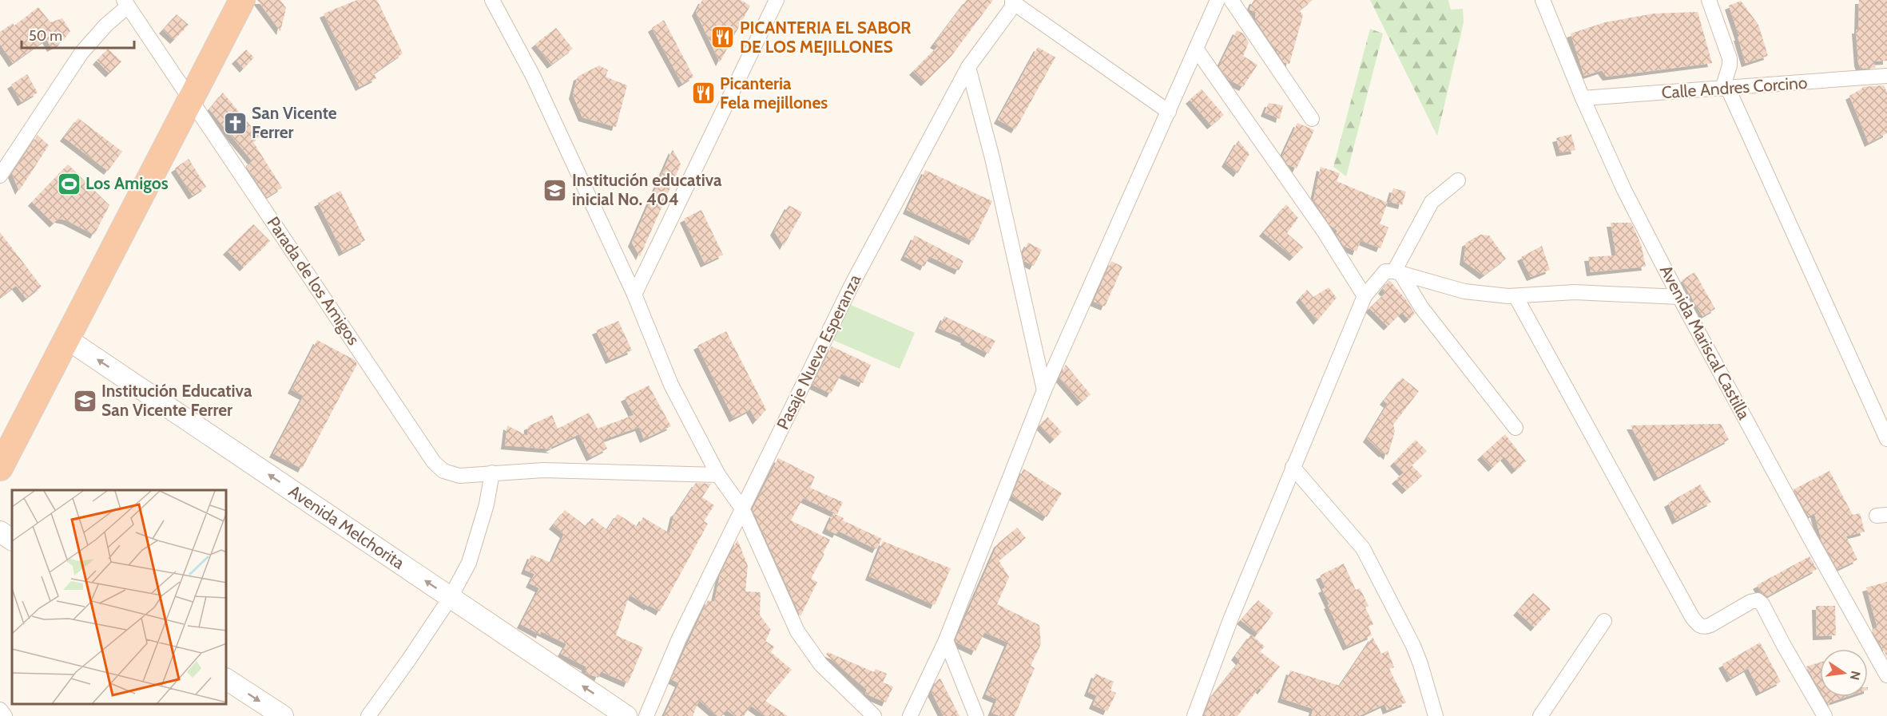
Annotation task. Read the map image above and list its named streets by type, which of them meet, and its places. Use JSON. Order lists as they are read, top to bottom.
{
  "streets": {
    "main road": ["Avenida Melchorita"],
    "street": [
      "Calle Andres Corcino",
      "Parada de los Amigos",
      "Avenida Mariscal Castilla",
      "Pasaje Nueva Esperanza"
    ]
  },
  "crossings": [
    ["Calle Andres Corcino", "Avenida Mariscal Castilla"]
  ],
  "one_way": ["Avenida Melchorita"],
  "places": {
    "restaurant": ["PICANTERIA EL SABOR DE LOS MEJILLONES", "Picanteria Fela mejillones"],
    "church": ["San Vicente Ferrer"],
    "sports": ["Los Amigos"],
    "school or university": ["Institución educativa inicial No. 404", "Institución Educativa San Vicente Ferrer"]
  },
  "scale_bar": "50 m",
  "north": "right"
}
